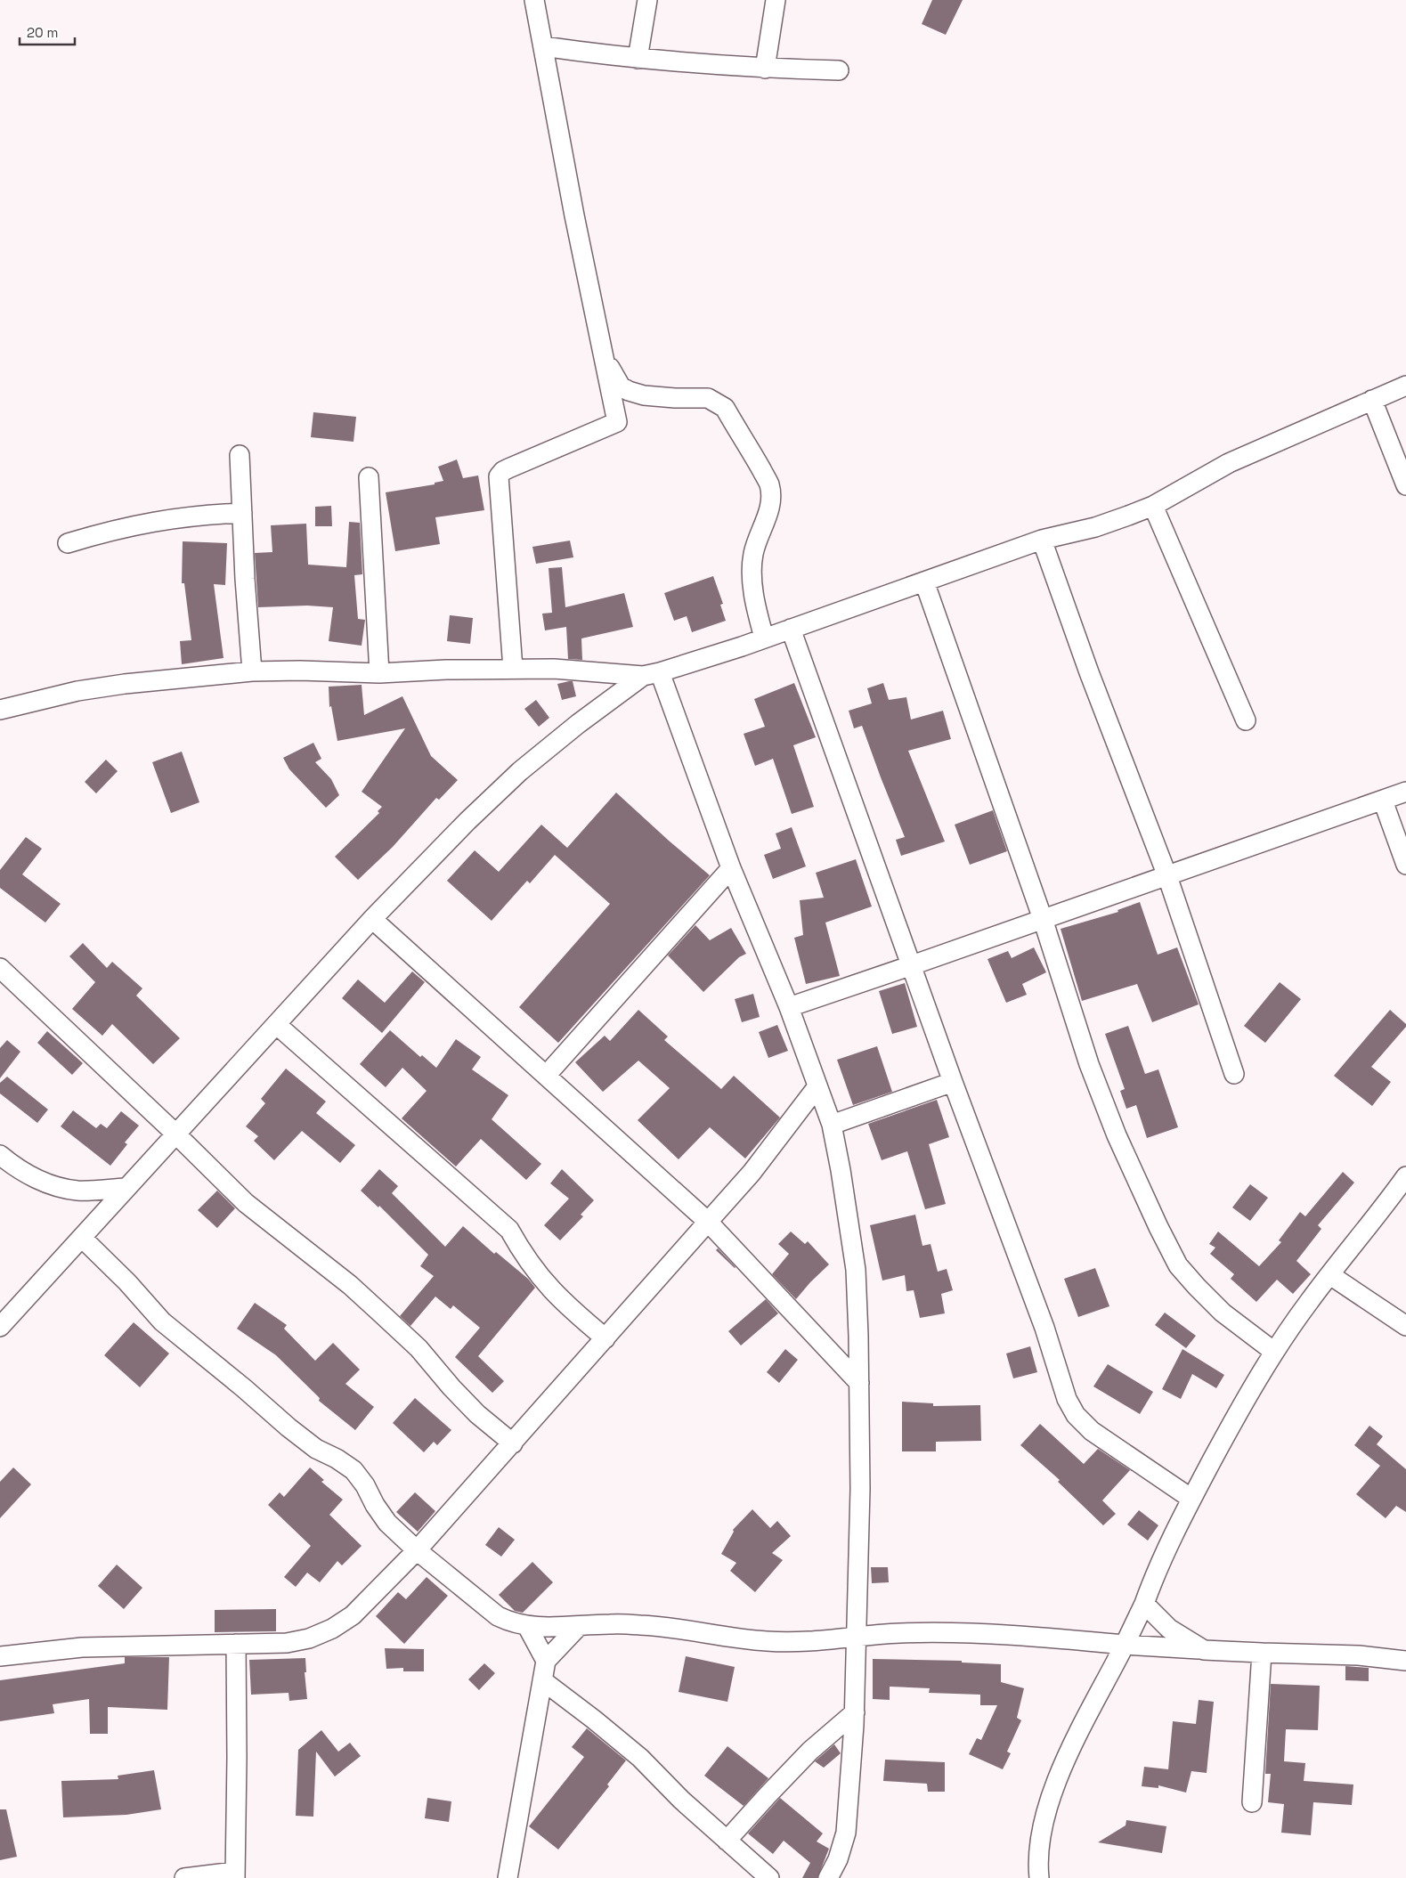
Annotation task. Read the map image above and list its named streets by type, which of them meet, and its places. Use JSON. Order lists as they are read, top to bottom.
{
  "scale_bar": "20 m"
}
